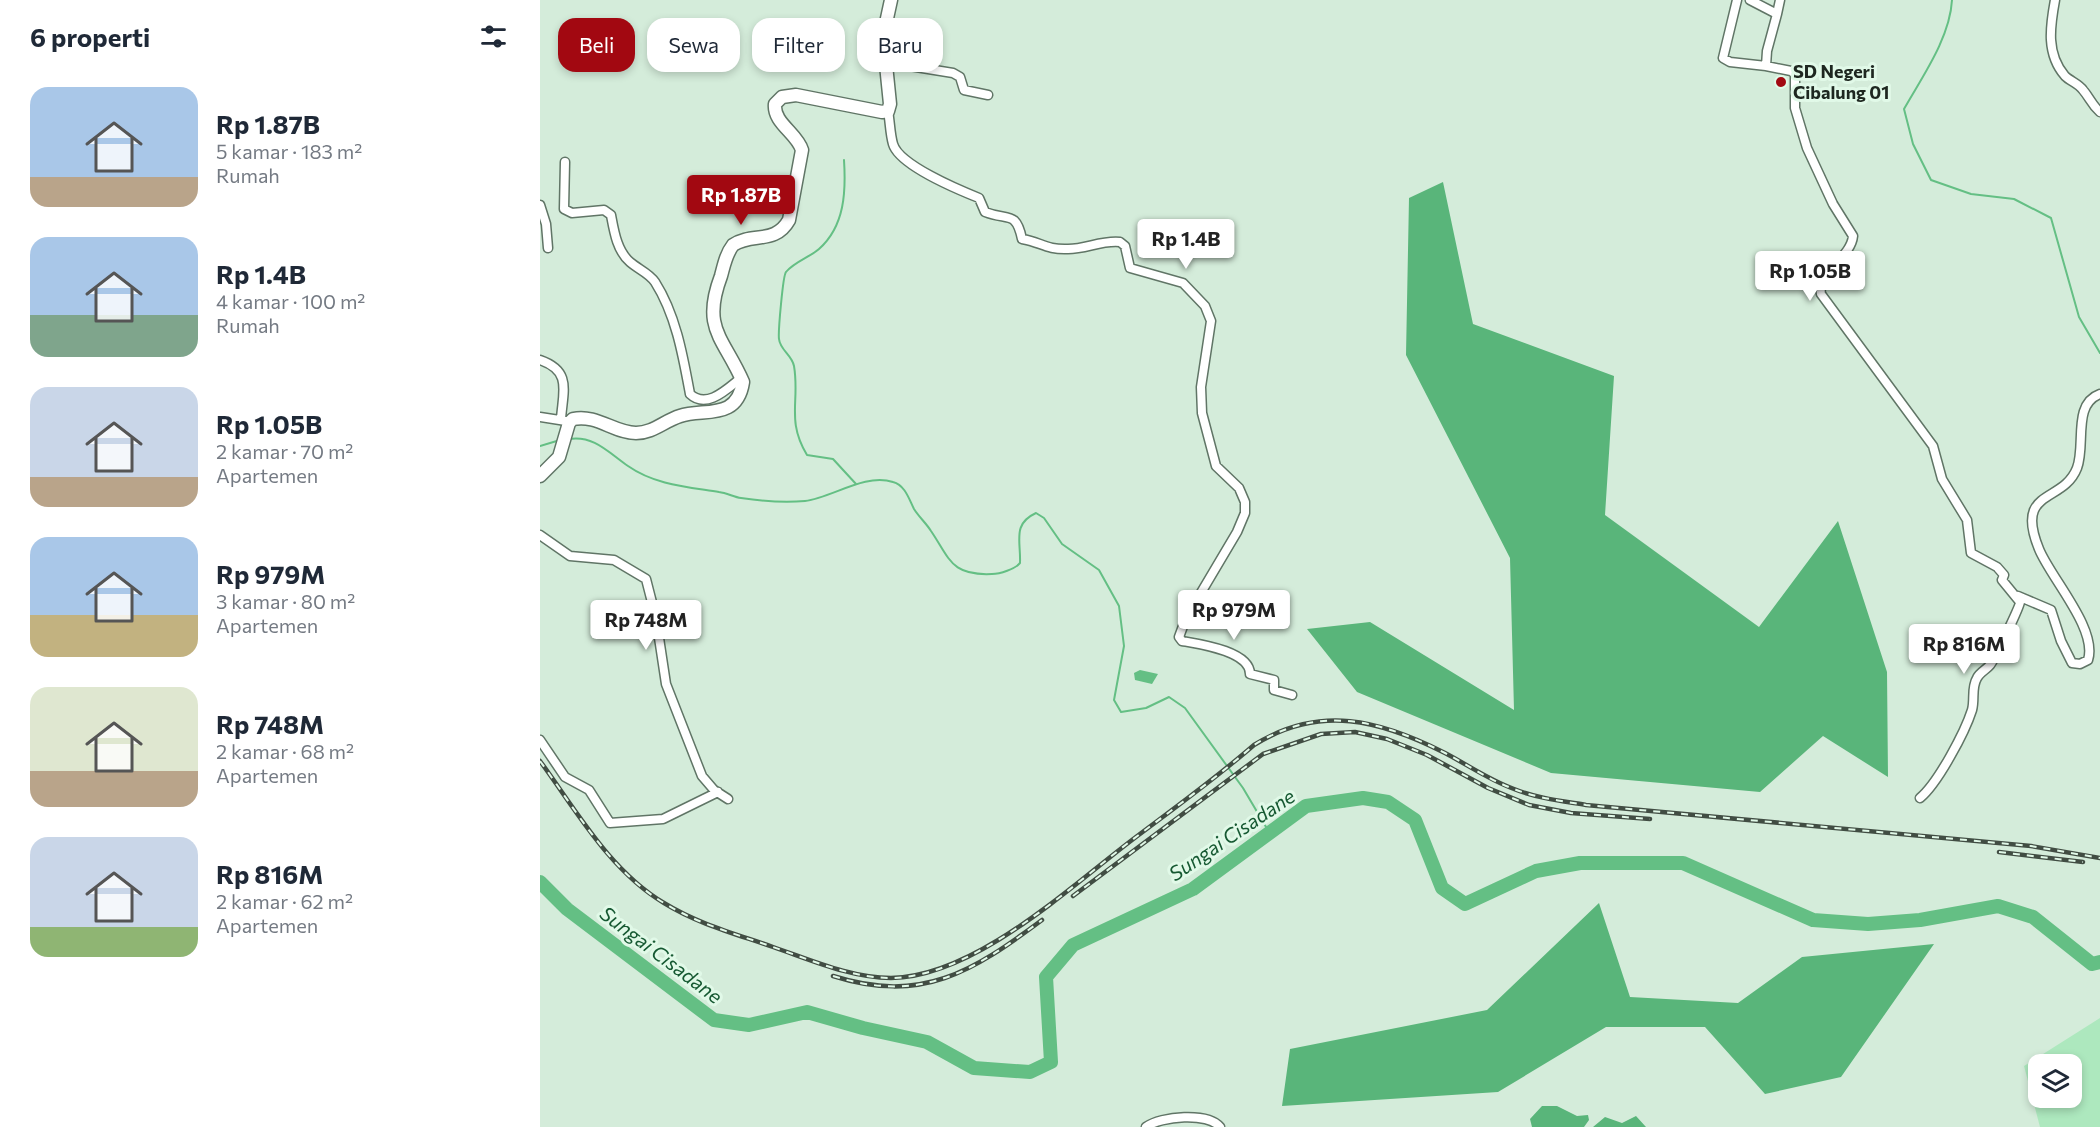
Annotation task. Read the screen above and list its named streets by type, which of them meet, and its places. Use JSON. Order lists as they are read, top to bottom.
{
  "water": ["Sungai Cisadane"],
  "places": ["SD Negeri Cibalung 01"],
  "page": {
    "heading": "6 properti",
    "chip": [
      "Beli",
      "Sewa",
      "Filter",
      "Baru"
    ],
    "list": [
      {
        "name": "Rp 1.87B",
        "note": "5 kamar · 183 m² · Rumah"
      },
      {
        "name": "Rp 1.4B",
        "note": "4 kamar · 100 m² · Rumah"
      },
      {
        "name": "Rp 1.05B",
        "note": "2 kamar · 70 m² · Apartemen"
      },
      {
        "name": "Rp 979M",
        "note": "3 kamar · 80 m² · Apartemen"
      },
      {
        "name": "Rp 748M",
        "note": "2 kamar · 68 m² · Apartemen"
      },
      {
        "name": "Rp 816M",
        "note": "2 kamar · 62 m² · Apartemen"
      }
    ],
    "price": [
      "Rp 1.87B",
      "Rp 1.4B",
      "Rp 1.05B",
      "Rp 979M",
      "Rp 748M",
      "Rp 816M"
    ]
  }
}
